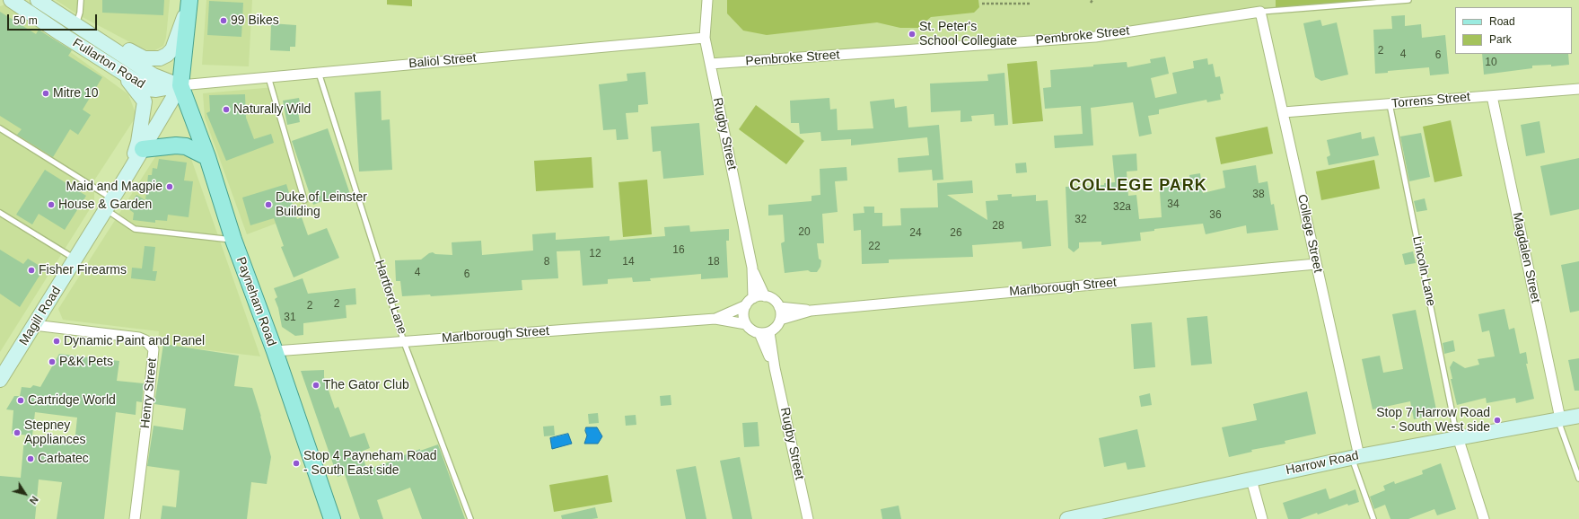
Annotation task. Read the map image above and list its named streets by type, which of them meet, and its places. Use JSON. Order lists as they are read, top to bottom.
{
  "streets": {
    "main road": [
      "Fullarton Road",
      "Payneham Road",
      "Magill Road",
      "Harrow Road"
    ],
    "street": [
      "Pembroke Street",
      "Baliol Street",
      "Torrens Street",
      "Rugby Street",
      "College Street",
      "Magdalen Street",
      "Marlborough Street",
      "Henry Street"
    ],
    "lane": ["Lincoln Lane", "Hartford Lane"]
  },
  "crossings": [
    ["Pembroke Street", "Rugby Street"],
    ["Pembroke Street", "College Street"],
    ["Baliol Street", "Fullarton Road"],
    ["Baliol Street", "Rugby Street"],
    ["Baliol Street", "Hartford Lane"],
    ["Baliol Street", "Payneham Road"],
    ["Baliol Street", "Magill Road"],
    ["Fullarton Road", "Payneham Road"],
    ["Fullarton Road", "Magill Road"],
    ["Torrens Street", "College Street"],
    ["Torrens Street", "Magdalen Street"],
    ["Torrens Street", "Lincoln Lane"],
    ["Rugby Street", "Marlborough Street"],
    ["College Street", "Marlborough Street"],
    ["College Street", "Harrow Road"],
    ["Magdalen Street", "Harrow Road"],
    ["Lincoln Lane", "Harrow Road"],
    ["Marlborough Street", "Hartford Lane"],
    ["Marlborough Street", "Payneham Road"],
    ["Payneham Road", "Magill Road"],
    ["Magill Road", "Henry Street"]
  ],
  "districts": ["COLLEGE PARK"],
  "places": [
    "99 Bikes",
    "St. Peter's School Collegiate",
    "Mitre 10",
    "Naturally Wild",
    "Maid and Magpie",
    "House & Garden",
    "Duke of Leinster Building",
    "Fisher Firearms",
    "Dynamic Paint and Panel",
    "P&K Pets",
    "The Gator Club",
    "Cartridge World",
    "Stop 7 Harrow Road - South West side",
    "Stepney Appliances",
    "Carbatec",
    "Stop 4 Payneham Road - South East side"
  ],
  "house_numbers": [
    "2",
    "4",
    "6",
    "10",
    "38",
    "34",
    "32a",
    "36",
    "32",
    "28",
    "20",
    "24",
    "26",
    "22",
    "16",
    "12",
    "8",
    "14",
    "18",
    "4",
    "6",
    "2",
    "2",
    "31"
  ],
  "legend": ["Road", "Park"],
  "scale_bar": "50 m",
  "north": "bottom right"
}
